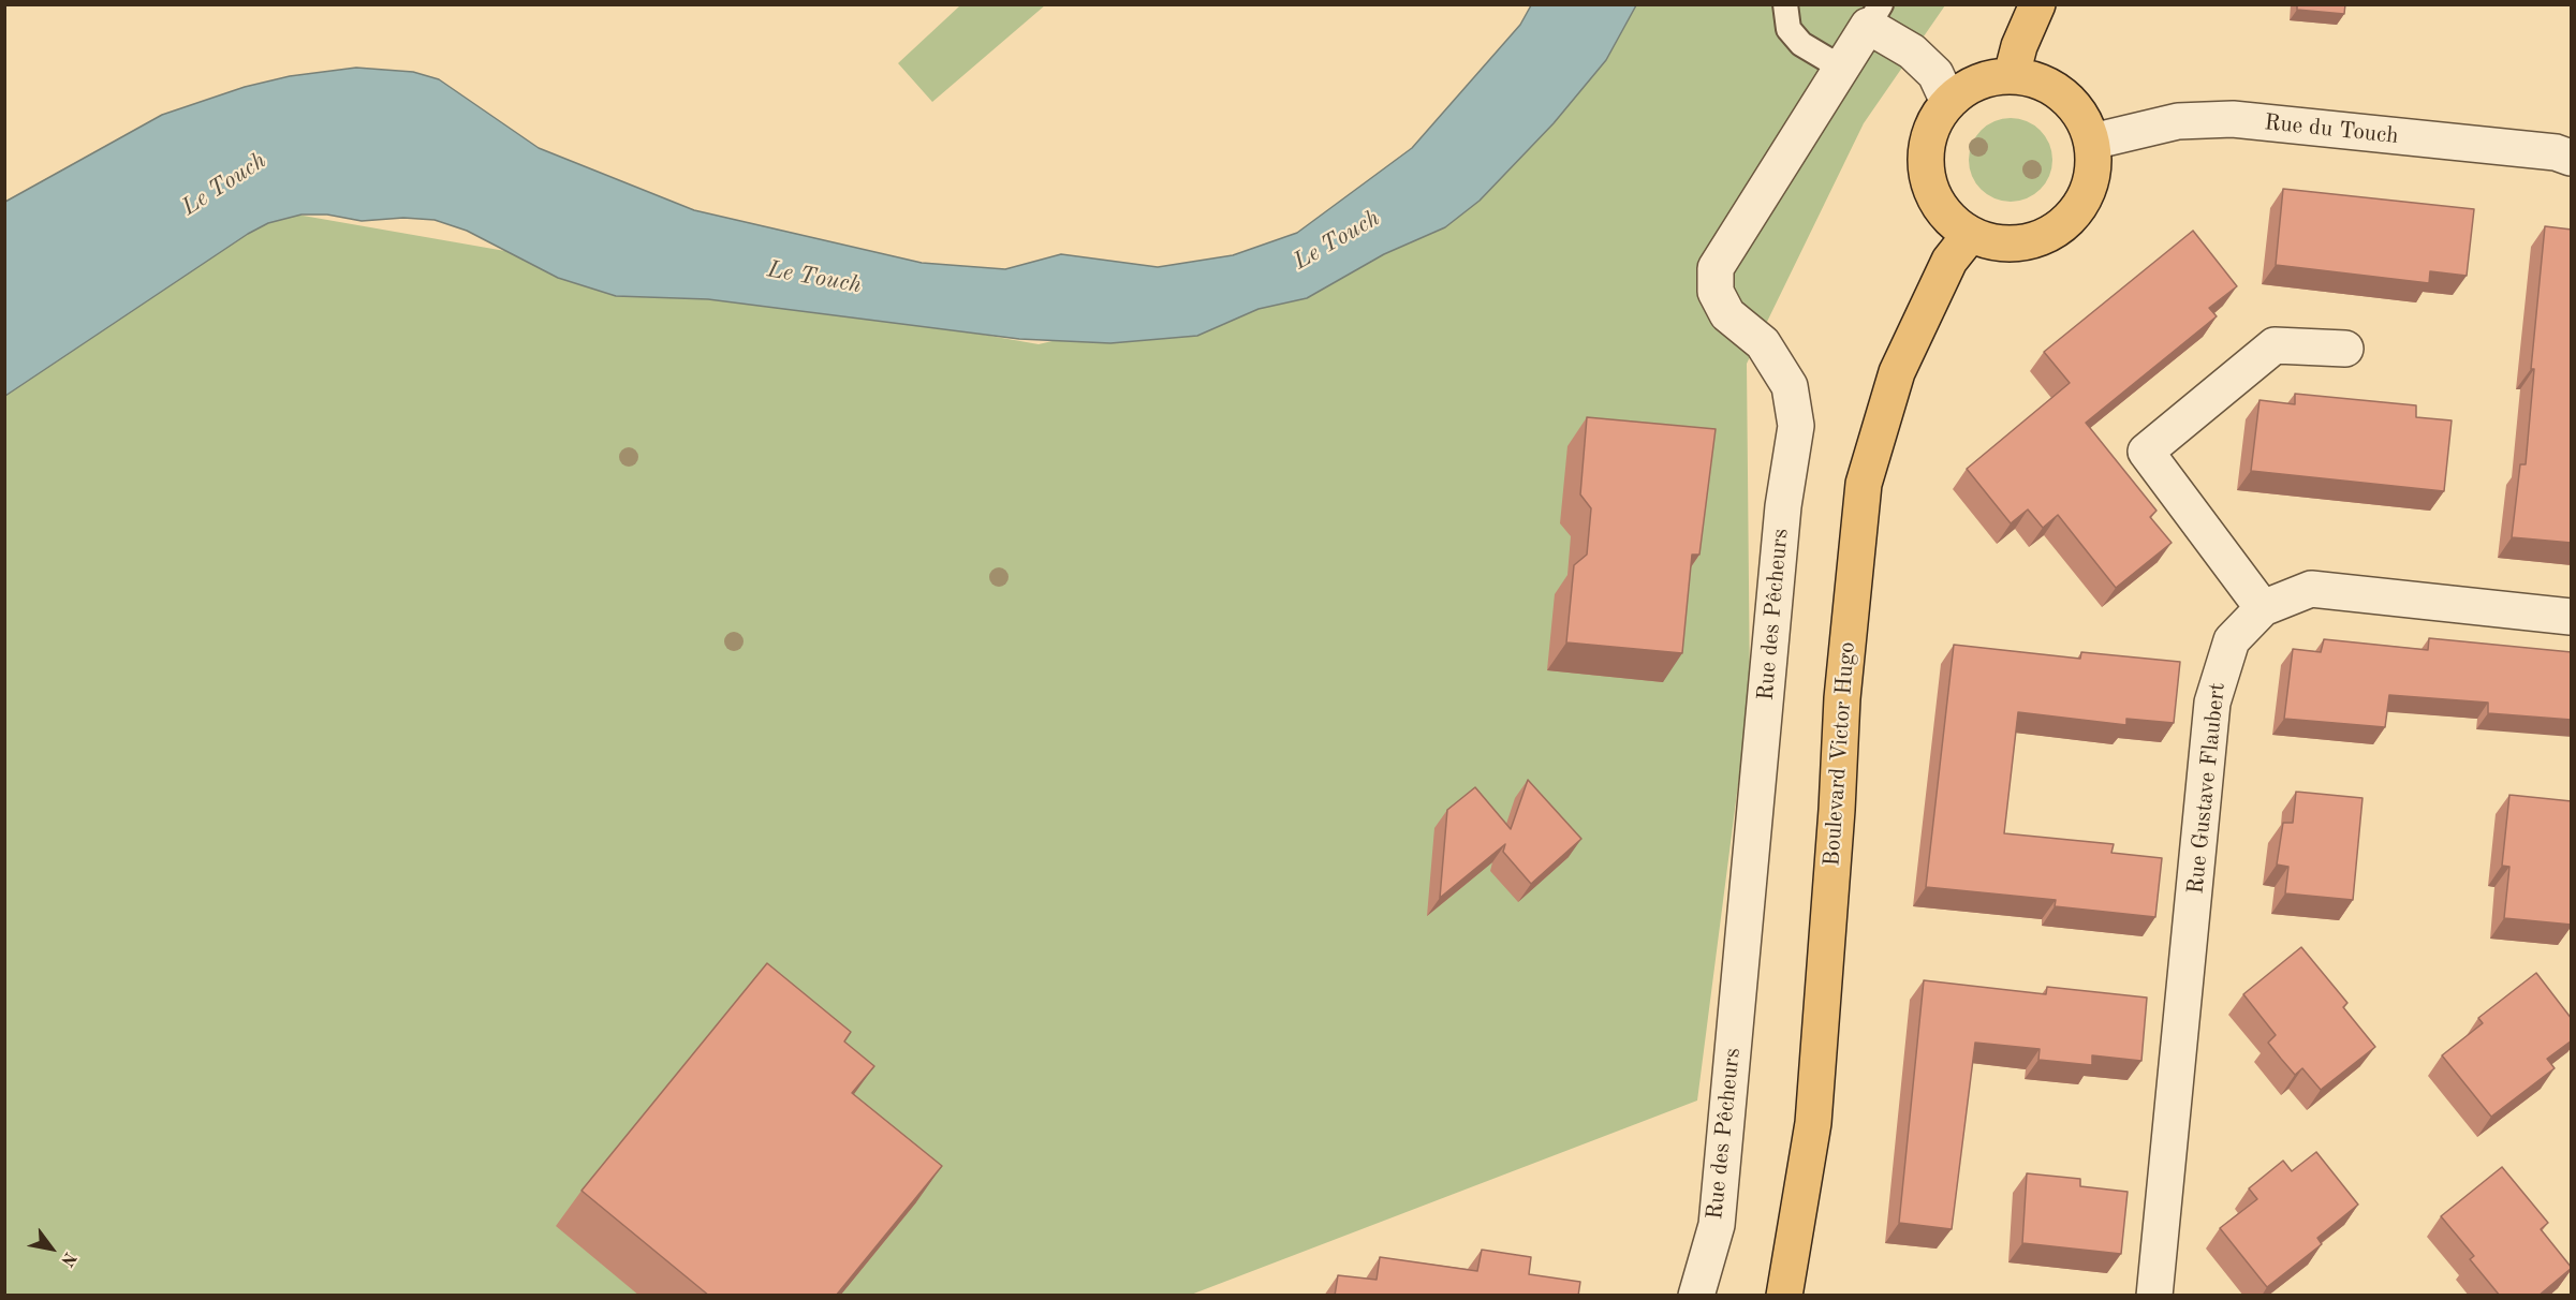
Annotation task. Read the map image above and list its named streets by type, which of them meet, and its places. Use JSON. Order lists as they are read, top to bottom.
{
  "streets": {
    "main road": ["Boulevard Victor Hugo"],
    "street": ["Rue du Touch", "Rue des Pêcheurs", "Rue Gustave Flaubert"]
  },
  "crossings": [
    ["Rue du Touch", "Boulevard Victor Hugo"]
  ],
  "water": ["Le Touch"],
  "north": "bottom right"
}
